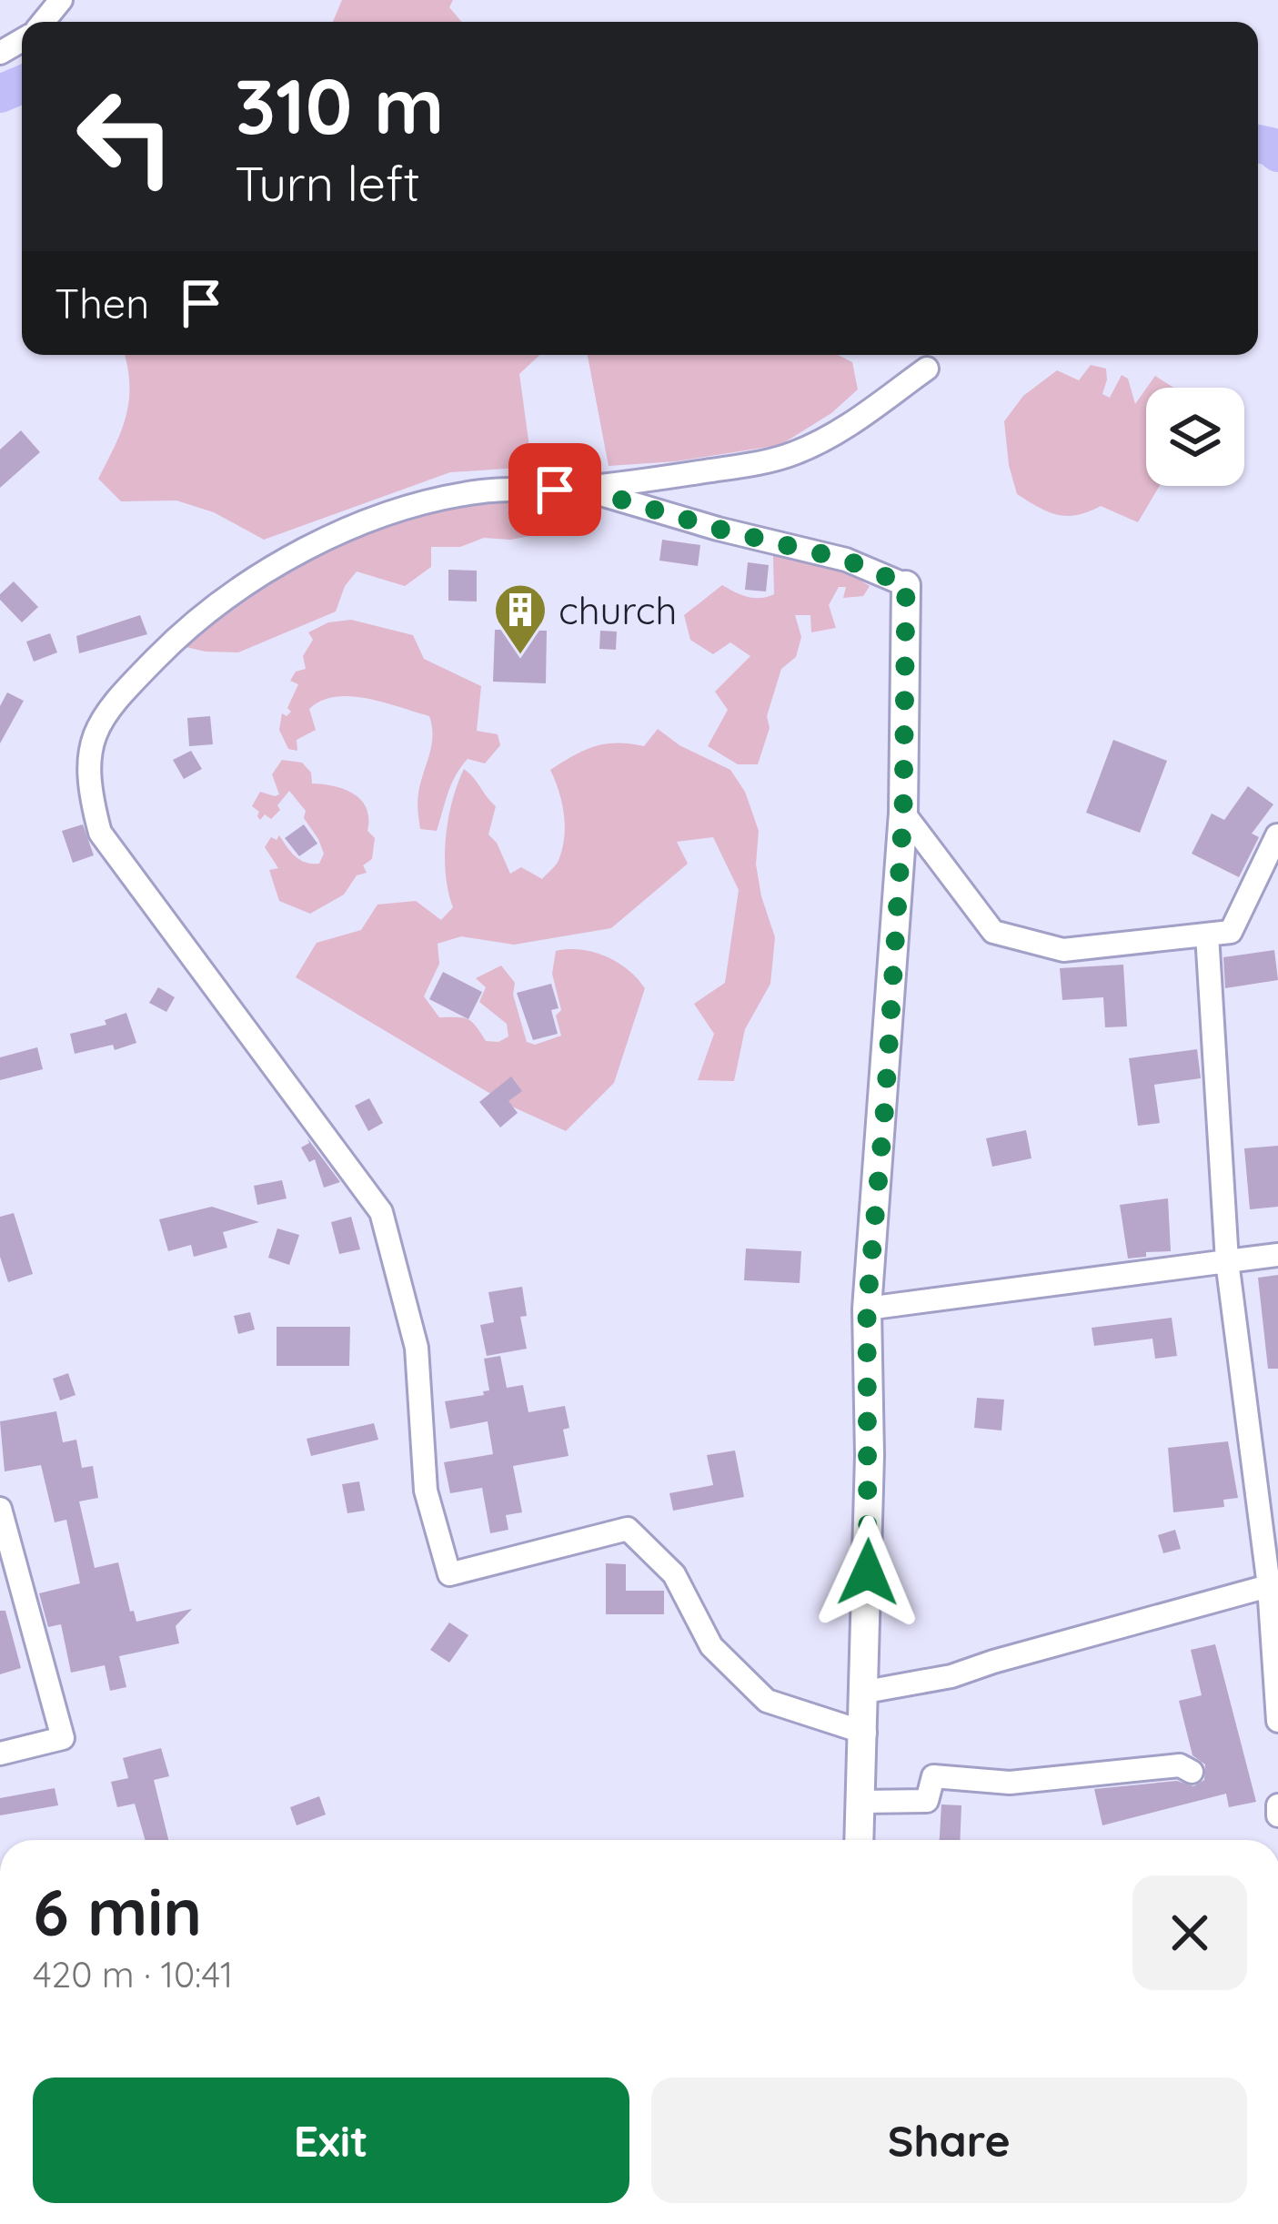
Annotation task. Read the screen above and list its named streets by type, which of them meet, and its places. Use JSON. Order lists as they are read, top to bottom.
{
  "places": {
    "building": ["church"]
  },
  "page": {
    "turn": ["310 m", "Turn left"],
    "then": "Then",
    "heading": ["6 min", "420 m · 10:41"],
    "buttons": ["Exit", "Share"]
  }
}
